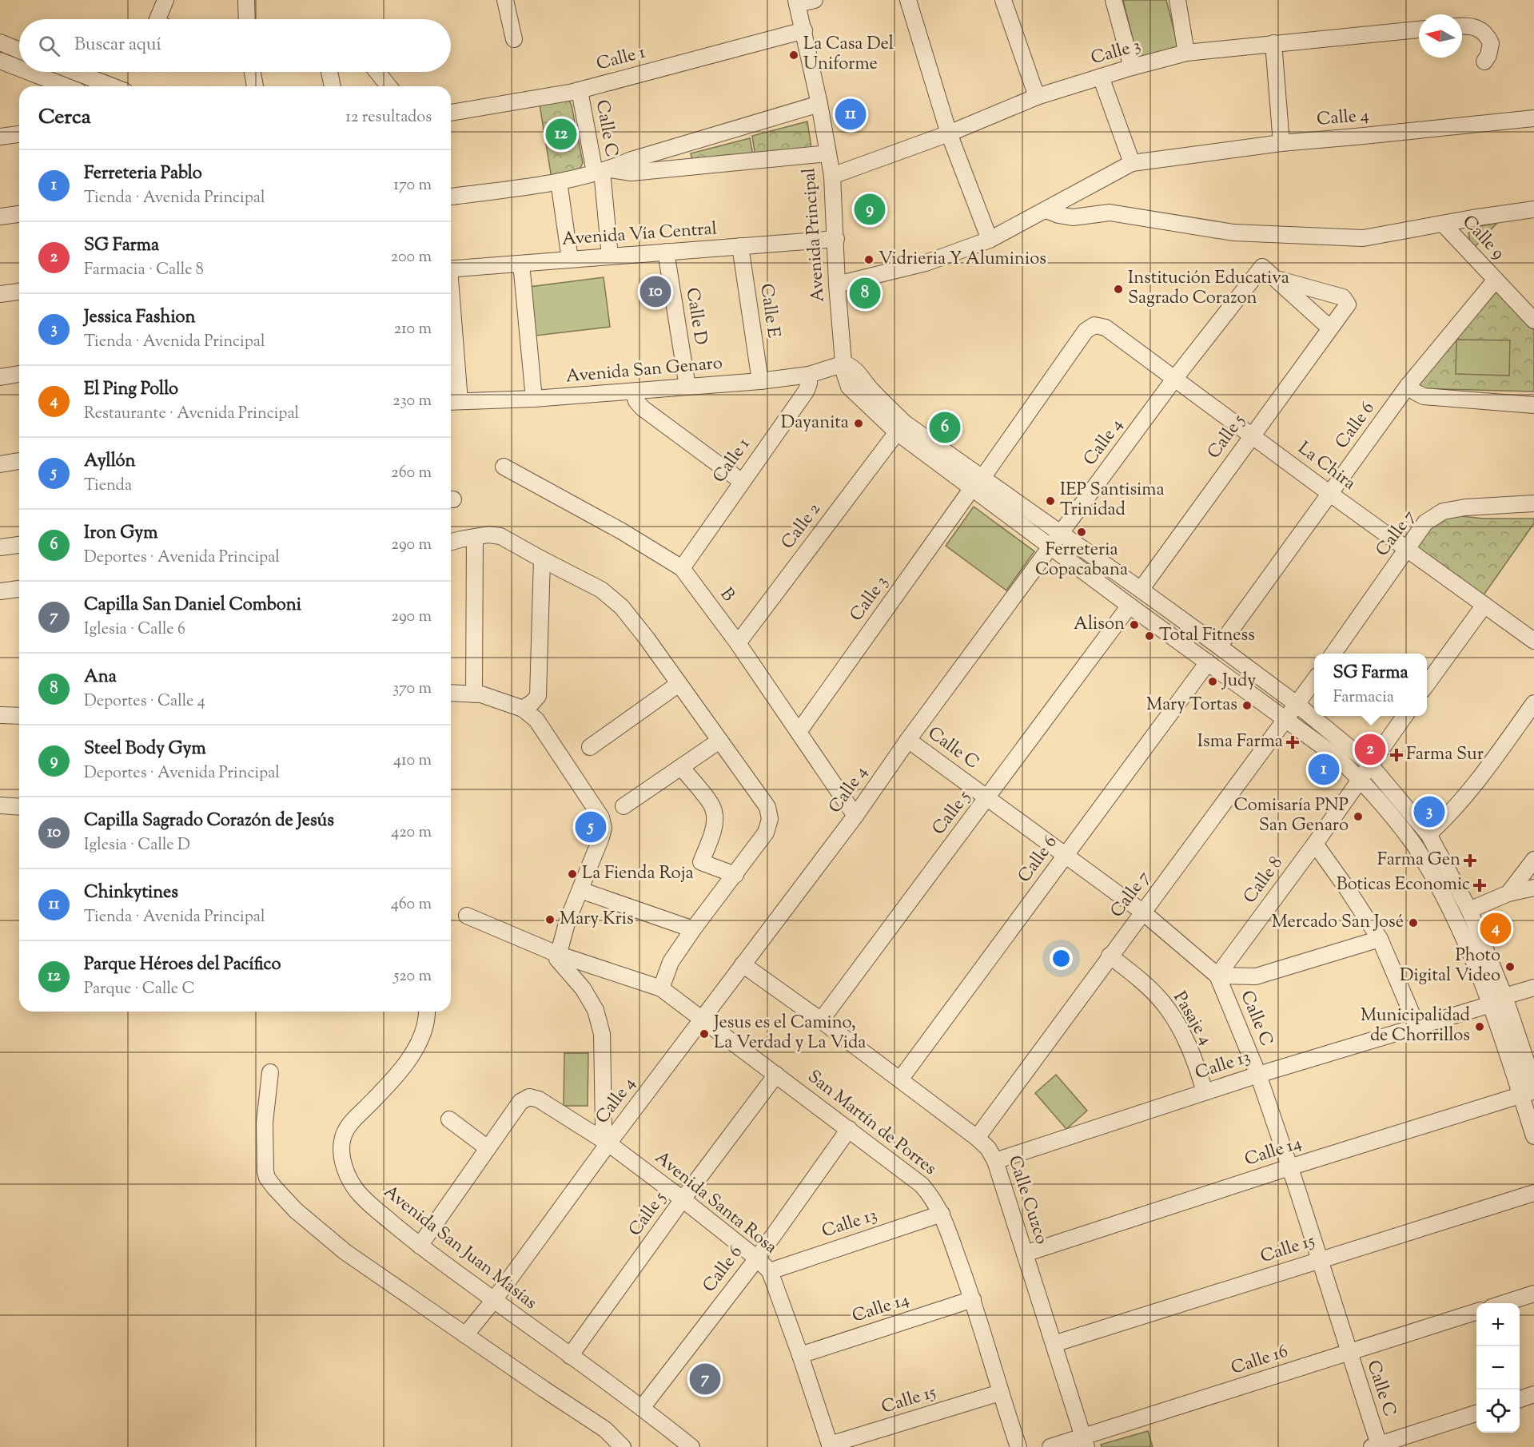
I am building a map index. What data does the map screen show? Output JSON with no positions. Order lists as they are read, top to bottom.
{
  "streets": {
    "street": [
      "Calle 3",
      "Calle 1",
      "Calle 4",
      "Calle C",
      "Avenida Vía Central",
      "Avenida Principal",
      "Calle 9",
      "Calle E",
      "Calle D",
      "Avenida San Genaro",
      "Calle 6",
      "Calle 5",
      "La Chira",
      "Calle 2",
      "Calle 7",
      "B",
      "Calle 8",
      "Pasaje 4",
      "Calle 13",
      "San Martín de Porres",
      "Calle 14",
      "Calle Cuzco",
      "Avenida Santa Rosa",
      "Avenida San Juan Masías",
      "Calle 15",
      "Calle 16"
    ]
  },
  "crossings": [
    ["Calle 3", "Avenida Principal"],
    ["Calle 3", "La Chira"],
    ["Calle 3", "B"],
    ["Calle 1", "Calle C"],
    ["Calle 1", "Avenida Principal"],
    ["Calle 1", "Avenida San Genaro"],
    ["Calle 1", "B"],
    ["Calle 4", "Calle C"],
    ["Calle 4", "Avenida Principal"],
    ["Calle 4", "Calle 5"],
    ["Calle 4", "La Chira"],
    ["Calle 4", "B"],
    ["Calle 4", "San Martín de Porres"],
    ["Calle 4", "Calle Cuzco"],
    ["Calle 4", "Avenida Santa Rosa"],
    ["Calle 4", "Avenida San Juan Masías"],
    ["Calle C", "Calle 6"],
    ["Calle C", "Calle 5"],
    ["Calle C", "Calle 7"],
    ["Calle C", "Calle 8"],
    ["Calle C", "Calle 13"],
    ["Calle C", "Calle 14"],
    ["Calle C", "Calle 15"],
    ["Calle C", "Calle 16"],
    ["Avenida Vía Central", "Avenida Principal"],
    ["Avenida Vía Central", "Calle E"],
    ["Avenida Vía Central", "Calle D"],
    ["Avenida Principal", "Avenida San Genaro"],
    ["Avenida Principal", "Calle 6"],
    ["Avenida Principal", "Calle 5"],
    ["Avenida Principal", "Calle 2"],
    ["Avenida Principal", "Calle 7"],
    ["Avenida Principal", "Calle 8"],
    ["Avenida Principal", "Calle 13"],
    ["Avenida Principal", "Calle 14"],
    ["Calle 9", "Calle 6"],
    ["Calle E", "Avenida San Genaro"],
    ["Calle D", "Avenida San Genaro"],
    ["Calle 6", "La Chira"],
    ["Calle 6", "San Martín de Porres"],
    ["Calle 6", "Calle Cuzco"],
    ["Calle 6", "Avenida Santa Rosa"],
    ["Calle 6", "Avenida San Juan Masías"],
    ["Calle 5", "La Chira"],
    ["Calle 5", "San Martín de Porres"],
    ["Calle 5", "Calle Cuzco"],
    ["Calle 5", "Avenida Santa Rosa"],
    ["Calle 5", "Avenida San Juan Masías"],
    ["La Chira", "Calle 7"],
    ["Calle 2", "B"],
    ["Calle 7", "Pasaje 4"],
    ["Calle 7", "Calle Cuzco"],
    ["Pasaje 4", "Calle 13"],
    ["Calle 13", "San Martín de Porres"],
    ["Calle 13", "Calle Cuzco"],
    ["Calle 13", "Avenida Santa Rosa"],
    ["San Martín de Porres", "Calle 14"],
    ["San Martín de Porres", "Calle 15"],
    ["Calle 14", "Calle Cuzco"],
    ["Calle 14", "Avenida Santa Rosa"],
    ["Calle Cuzco", "Calle 15"],
    ["Calle Cuzco", "Calle 16"],
    ["Avenida Santa Rosa", "Calle 15"]
  ],
  "places": {
    "other": [
      "La Casa Del Uniforme",
      "Vidrieria Y Aluminios",
      "Institución Educativa Sagrado Corazon",
      "Dayanita",
      "IEP Santisima Trinidad",
      "Ferreteria Copacabana",
      "Alison",
      "Total Fitness",
      "Judy",
      "Mary Tortas",
      "Comisaría PNP San Genaro",
      "La Fienda Roja",
      "Mary Kris",
      "Mercado San José",
      "Photo Digital Video",
      "Municipalidad de Chorrillos",
      "Jesus es el Camino, La Verdad y La Vida"
    ],
    "health": [
      "Isma Farma",
      "Farma Sur",
      "Farma Gen",
      "Boticas Economic"
    ]
  },
  "north": "left",
  "page": {
    "search": "Buscar aquí",
    "heading": ["Cerca", "12 resultados"],
    "pins": [
      "11",
      "12",
      "9",
      "10",
      "8",
      "6",
      "2",
      "1",
      "3",
      "5",
      "4",
      "7"
    ],
    "list": [
      {
        "mark": "1",
        "name": "Ferreteria Pablo",
        "note": "Tienda · Avenida Principal",
        "value": "170 m"
      },
      {
        "mark": "2",
        "name": "SG Farma",
        "note": "Farmacia · Calle 8",
        "value": "200 m"
      },
      {
        "mark": "3",
        "name": "Jessica Fashion",
        "note": "Tienda · Avenida Principal",
        "value": "210 m"
      },
      {
        "mark": "4",
        "name": "El Ping Pollo",
        "note": "Restaurante · Avenida Principal",
        "value": "230 m"
      },
      {
        "mark": "5",
        "name": "Ayllón",
        "note": "Tienda",
        "value": "260 m"
      },
      {
        "mark": "6",
        "name": "Iron Gym",
        "note": "Deportes · Avenida Principal",
        "value": "290 m"
      },
      {
        "mark": "7",
        "name": "Capilla San Daniel Comboni",
        "note": "Iglesia · Calle 6",
        "value": "290 m"
      },
      {
        "mark": "8",
        "name": "Ana",
        "note": "Deportes · Calle 4",
        "value": "370 m"
      },
      {
        "mark": "9",
        "name": "Steel Body Gym",
        "note": "Deportes · Avenida Principal",
        "value": "410 m"
      },
      {
        "mark": "10",
        "name": "Capilla Sagrado Corazón de Jesús",
        "note": "Iglesia · Calle D",
        "value": "420 m"
      },
      {
        "mark": "11",
        "name": "Chinkytines",
        "note": "Tienda · Avenida Principal",
        "value": "460 m"
      },
      {
        "mark": "12",
        "name": "Parque Héroes del Pacífico",
        "note": "Parque · Calle C",
        "value": "520 m"
      }
    ],
    "popup": ["SG Farma", "Farmacia"],
    "map_buttons": ["+", "−"]
  }
}
